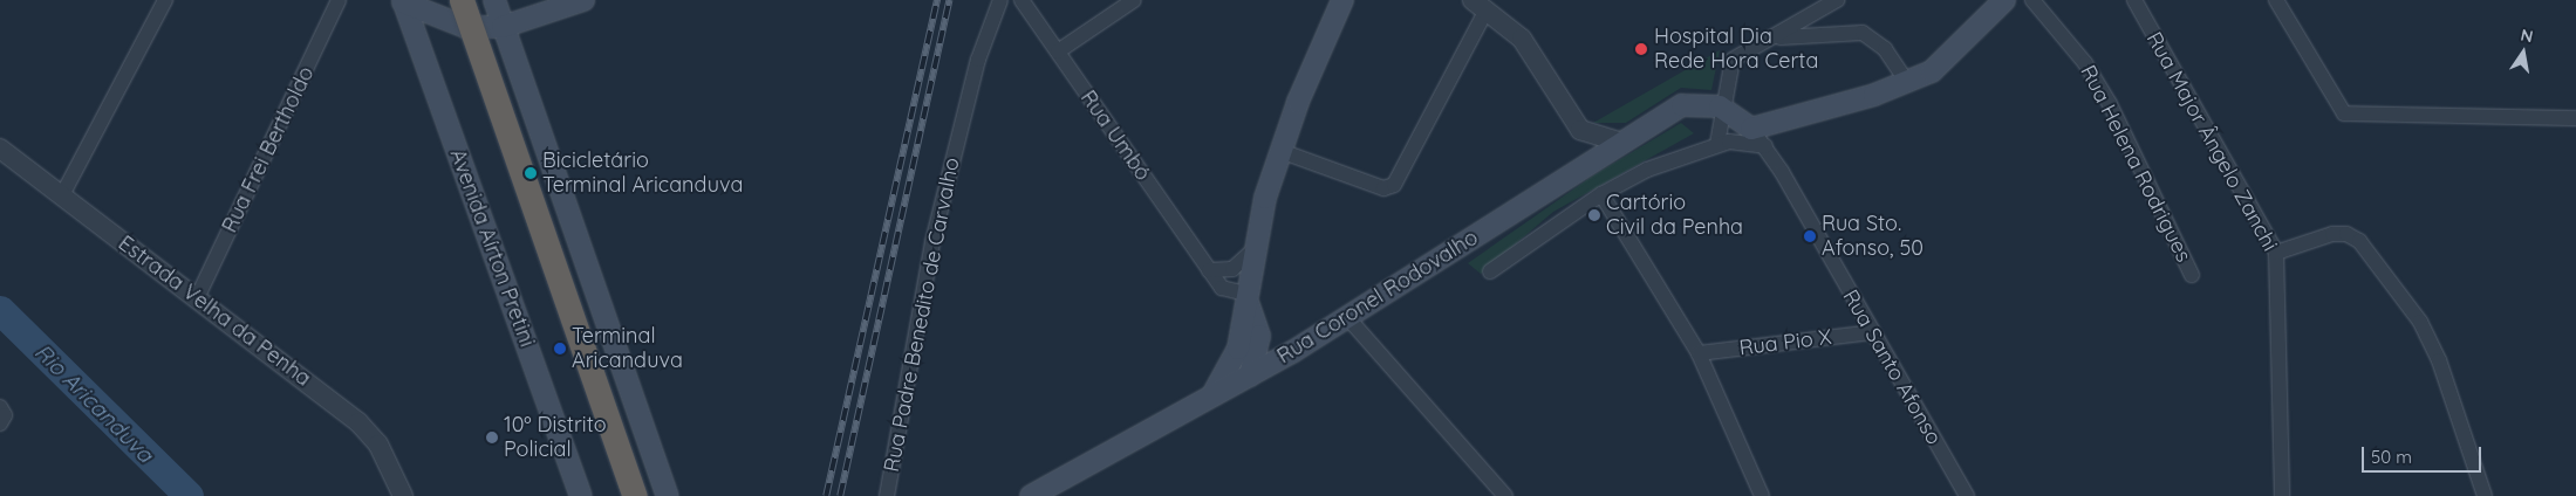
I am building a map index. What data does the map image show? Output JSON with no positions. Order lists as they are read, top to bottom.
{
  "streets": {
    "main road": ["Avenida Aírton Pretini", "Rua Coronel Rodovalho"],
    "street": [
      "Rua Umbó",
      "Rua Major Ângelo Zanchi",
      "Rua Frei Bertholdo",
      "Rua Helena Rodrigues",
      "Estrada Velha da Penha",
      "Rua Padre Benedito de Carvalho",
      "Rua Pio X",
      "Rua Santo Afonso"
    ]
  },
  "crossings": [
    ["Rua Frei Bertholdo", "Estrada Velha da Penha"],
    ["Rua Pio X", "Rua Santo Afonso"]
  ],
  "water": ["Rio Aricanduva"],
  "places": [
    "Hospital Dia Rede Hora Certa",
    "Bicicletário Terminal Aricanduva",
    "Cartório Civil da Penha",
    "Rua Sto. Afonso, 50",
    "Terminal Aricanduva",
    "10º Distrito Policial"
  ],
  "scale_bar": "50 m",
  "north": "top"
}
